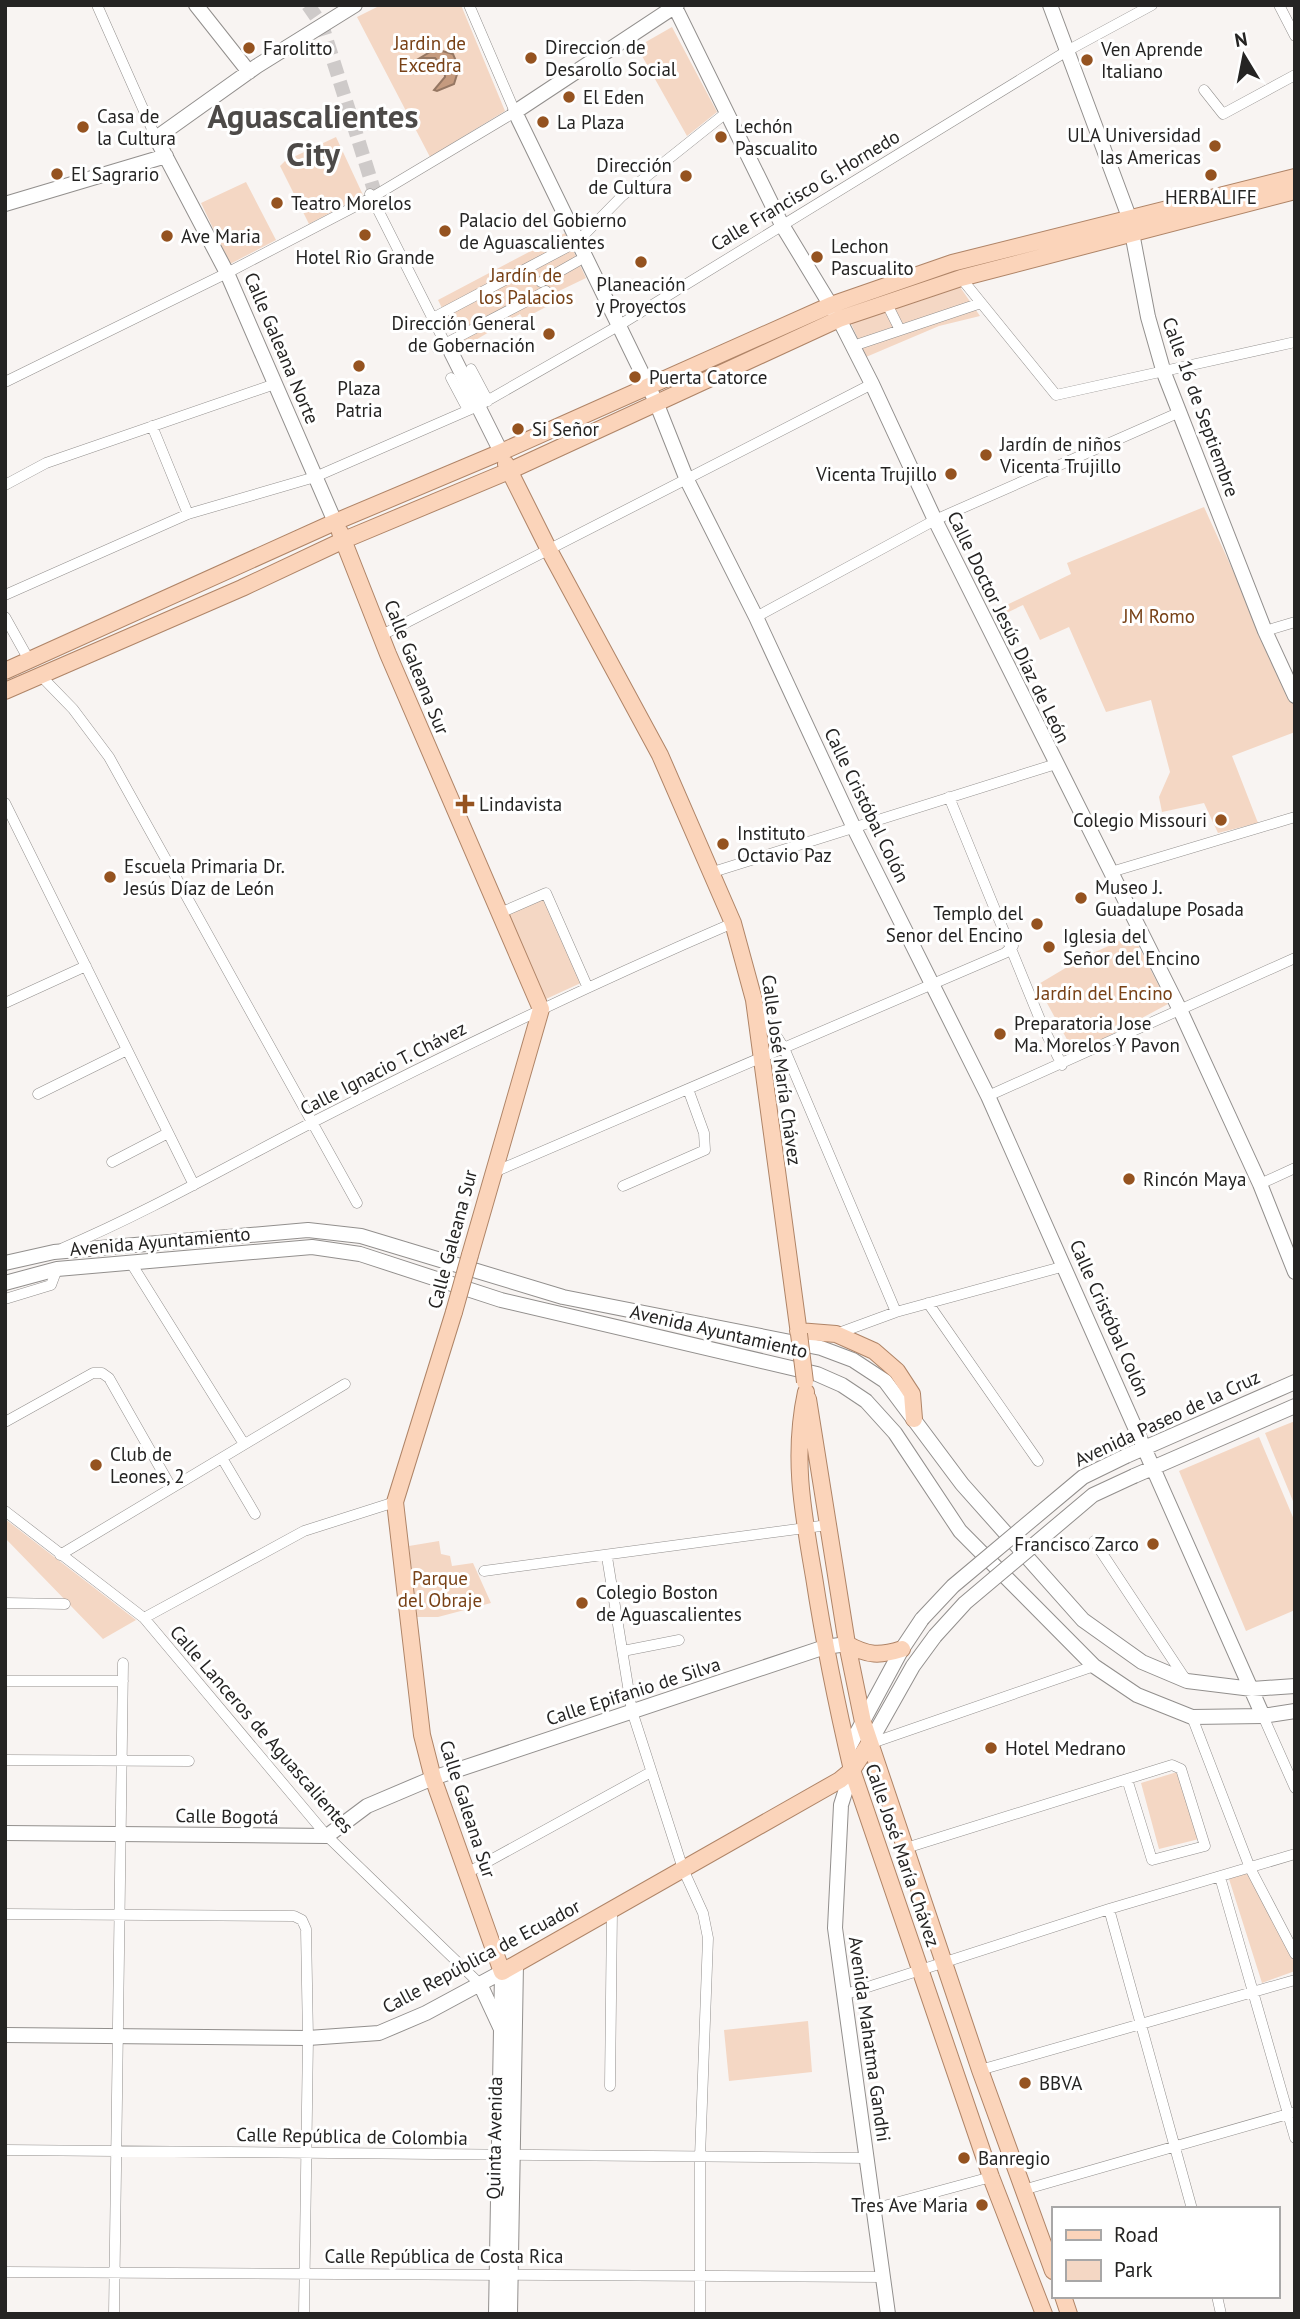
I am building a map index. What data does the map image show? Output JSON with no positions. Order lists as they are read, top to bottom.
{
  "streets": {
    "main road": [
      "Calle Galeana Norte",
      "Calle 16 de Septiembre",
      "Calle Doctor Jesús Díaz de León",
      "Calle Galeana Sur",
      "Calle Cristóbal Colón",
      "Calle José María Chávez",
      "Avenida Ayuntamiento",
      "Avenida Paseo de la Cruz",
      "Calle Epifanio de Silva",
      "Calle Bogotá",
      "Calle República de Ecuador",
      "Avenida Mahatma Gandhi",
      "Quinta Avenida"
    ],
    "street": [
      "Calle Francisco G. Hornedo",
      "Calle Ignacio T. Chávez",
      "Calle Lanceros de Aguascalientes",
      "Calle República de Colombia",
      "Calle República de Costa Rica"
    ]
  },
  "crossings": [
    ["Calle Francisco G. Hornedo", "Calle Galeana Norte"],
    ["Calle Francisco G. Hornedo", "Calle 16 de Septiembre"],
    ["Calle Francisco G. Hornedo", "Calle Doctor Jesús Díaz de León"],
    ["Calle Francisco G. Hornedo", "Calle Cristóbal Colón"],
    ["Calle Galeana Norte", "Calle Galeana Sur"],
    ["Calle Galeana Sur", "Calle Ignacio T. Chávez"],
    ["Calle Galeana Sur", "Calle Epifanio de Silva"],
    ["Calle Galeana Sur", "Calle República de Ecuador"],
    ["Calle Galeana Sur", "Quinta Avenida"],
    ["Calle Cristóbal Colón", "Avenida Ayuntamiento"],
    ["Calle Cristóbal Colón", "Avenida Paseo de la Cruz"],
    ["Calle Ignacio T. Chávez", "Calle José María Chávez"],
    ["Calle Ignacio T. Chávez", "Avenida Ayuntamiento"],
    ["Calle José María Chávez", "Avenida Paseo de la Cruz"],
    ["Calle José María Chávez", "Calle Epifanio de Silva"],
    ["Calle José María Chávez", "Calle República de Ecuador"],
    ["Calle José María Chávez", "Avenida Mahatma Gandhi"],
    ["Avenida Paseo de la Cruz", "Calle República de Ecuador"],
    ["Avenida Paseo de la Cruz", "Avenida Mahatma Gandhi"],
    ["Calle Lanceros de Aguascalientes", "Calle Bogotá"],
    ["Calle Lanceros de Aguascalientes", "Calle República de Ecuador"],
    ["Calle República de Ecuador", "Avenida Mahatma Gandhi"],
    ["Calle República de Ecuador", "Quinta Avenida"],
    ["Avenida Mahatma Gandhi", "Calle República de Colombia"],
    ["Avenida Mahatma Gandhi", "Calle República de Costa Rica"],
    ["Calle República de Colombia", "Quinta Avenida"],
    ["Quinta Avenida", "Calle República de Costa Rica"]
  ],
  "districts": ["Aguascalientes City"],
  "parks": [
    "Jardin de Excedra",
    "Jardín de los Palacios",
    "JM Romo",
    "Jardín del Encino",
    "Parque del Obraje"
  ],
  "places": {
    "other": [
      "Farolitto",
      "Direccion de Desarollo Social",
      "Ven Aprende Italiano",
      "El Eden",
      "La Plaza",
      "Casa de la Cultura",
      "Lechón Pascualito",
      "ULA Universidad las Americas",
      "El Sagrario",
      "HERBALIFE",
      "Dirección de Cultura",
      "Teatro Morelos",
      "Palacio del Gobierno de Aguascalientes",
      "Hotel Rio Grande",
      "Ave Maria",
      "Lechon Pascualito",
      "Planeación y Proyectos",
      "Dirección General de Gobernación",
      "Plaza Patria",
      "Puerta Catorce",
      "Si Señor",
      "Jardín de niños Vicenta Trujillo",
      "Vicenta Trujillo",
      "Colegio Missouri",
      "Instituto Octavio Paz",
      "Escuela Primaria Dr. Jesús Díaz de León",
      "Museo J. Guadalupe Posada",
      "Templo del Senor del Encino",
      "Iglesia del Señor del Encino",
      "Preparatoria Jose Ma. Morelos Y Pavon",
      "Rincón Maya",
      "Club de Leones, 2",
      "Francisco Zarco",
      "Colegio Boston de Aguascalientes",
      "Hotel Medrano",
      "BBVA",
      "Banregio",
      "Tres Ave Maria"
    ],
    "health": ["Lindavista"]
  },
  "legend": ["Road", "Park"],
  "north": "top"
}
